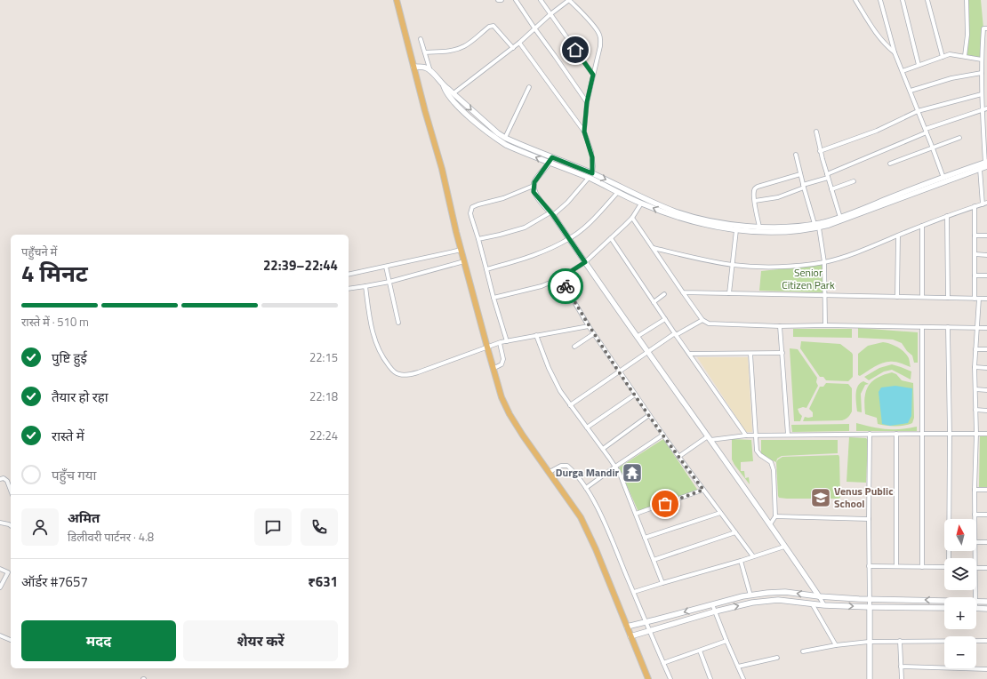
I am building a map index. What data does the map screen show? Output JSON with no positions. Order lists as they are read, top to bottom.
{
  "parks": ["Senior Citizen Park"],
  "places": {
    "temple": ["Durga Mandir"],
    "school or university": ["Venus Public School"]
  },
  "north": "top",
  "page": {
    "heading": ["4 मिनट", "पहुँचने में", "22:39–22:44"],
    "panel": [
      "अमित",
      "डिलीवरी पार्टनर · 4.8",
      "ऑर्डर #7657",
      "₹631"
    ],
    "bar": "रास्ते में · 510 m",
    "list": [
      ["पुष्टि हुई", "22:15"],
      ["तैयार हो रहा", "22:18"],
      ["रास्ते में", "22:24"],
      "पहुँच गया"
    ],
    "map_buttons": ["+", "−"],
    "buttons": ["मदद", "शेयर करें"]
  }
}
